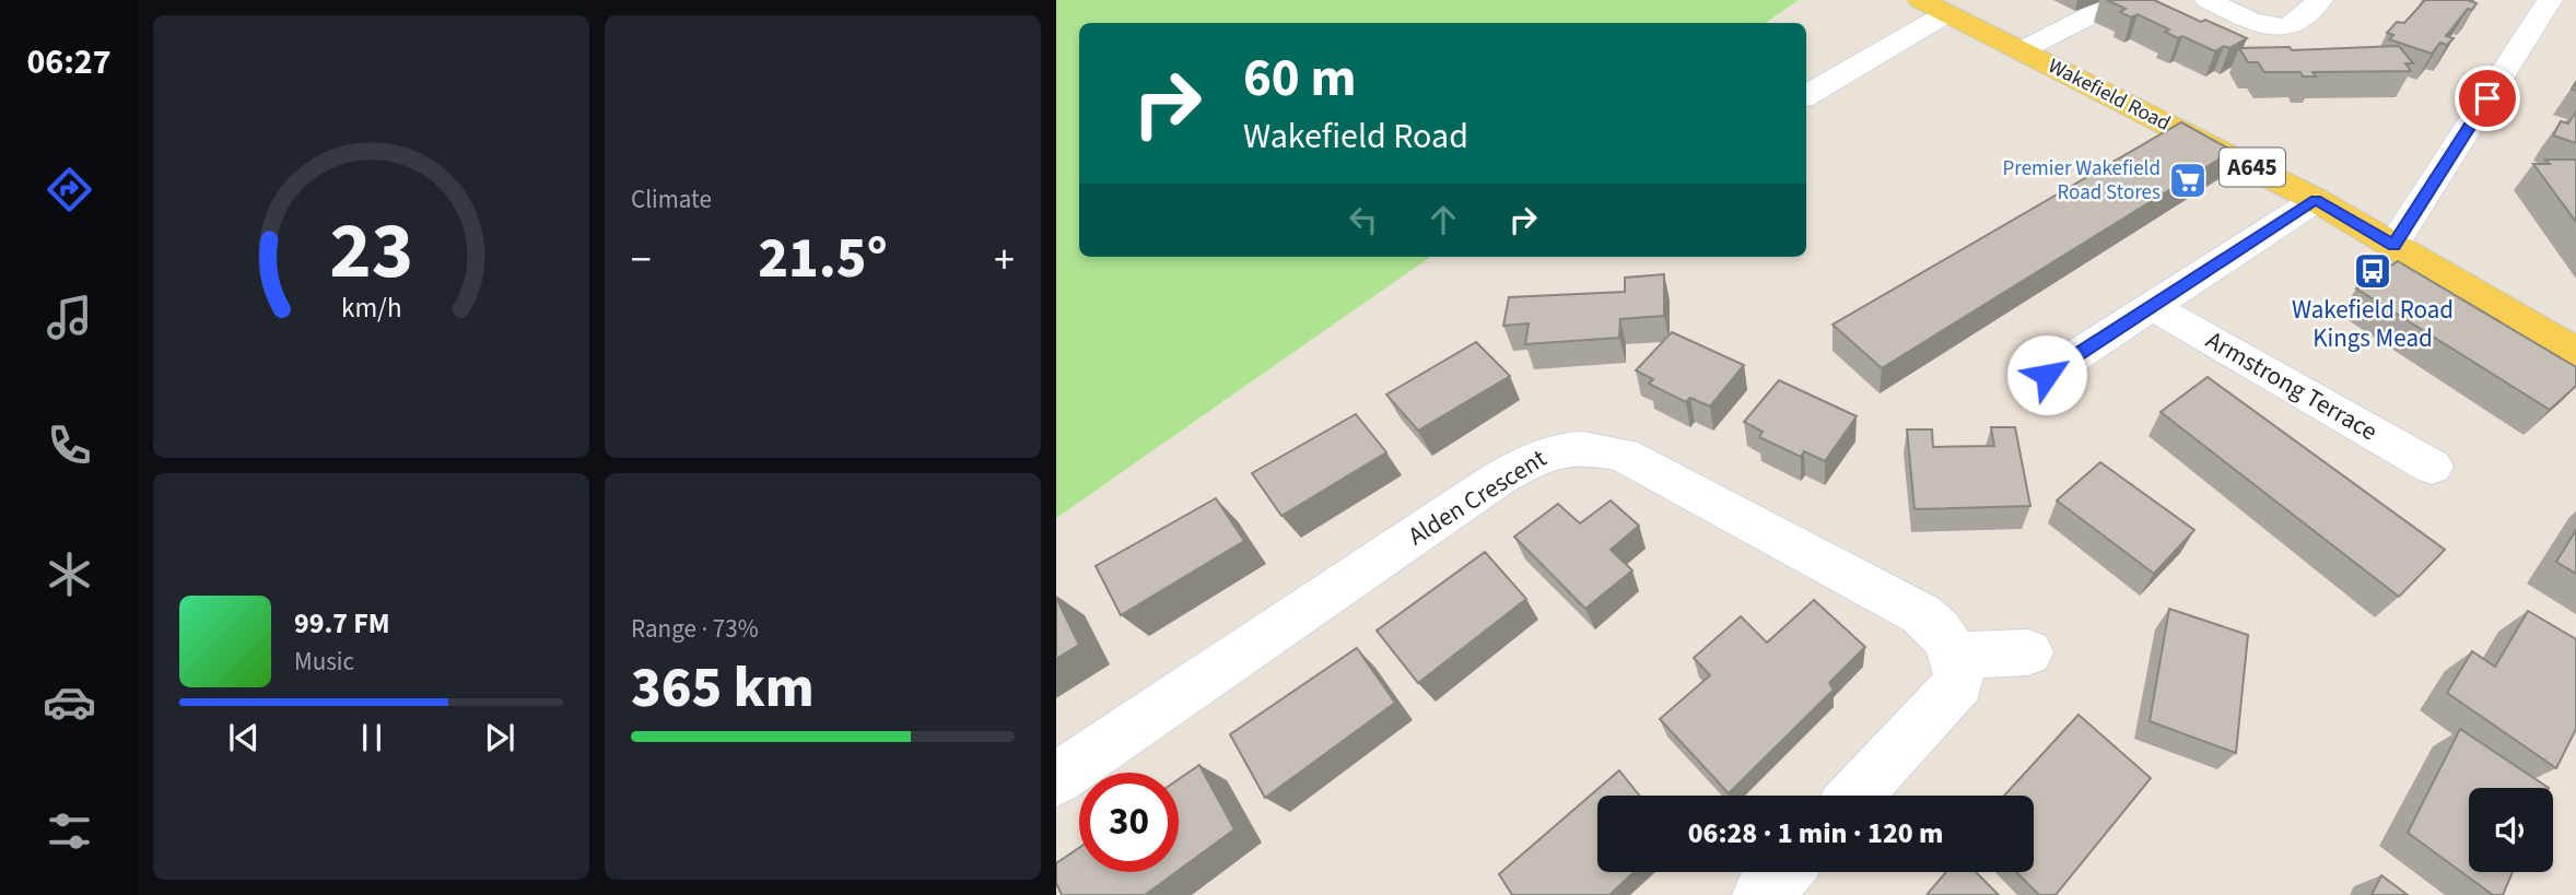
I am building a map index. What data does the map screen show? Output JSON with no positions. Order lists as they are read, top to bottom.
{
  "streets": {
    "main road": ["Wakefield Road", "A645"],
    "street": ["Armstrong Terrace", "Alden Crescent"]
  },
  "places": {
    "supermarket": ["Premier Wakefield Road Stores"],
    "bus stop": ["Wakefield Road Kings Mead"]
  },
  "page": {
    "tabs": "06:27",
    "tile": [
      "Climate",
      ["Range · 73%", "365 km"]
    ],
    "turn": ["60 m", "Wakefield Road"],
    "heat": ["−", "21.5°", "+"],
    "song": ["99.7 FM", "Music"],
    "limit": "30",
    "trip": "06:28 · 1 min · 120 m",
    "gauge": ["23", "km/h"]
  }
}
